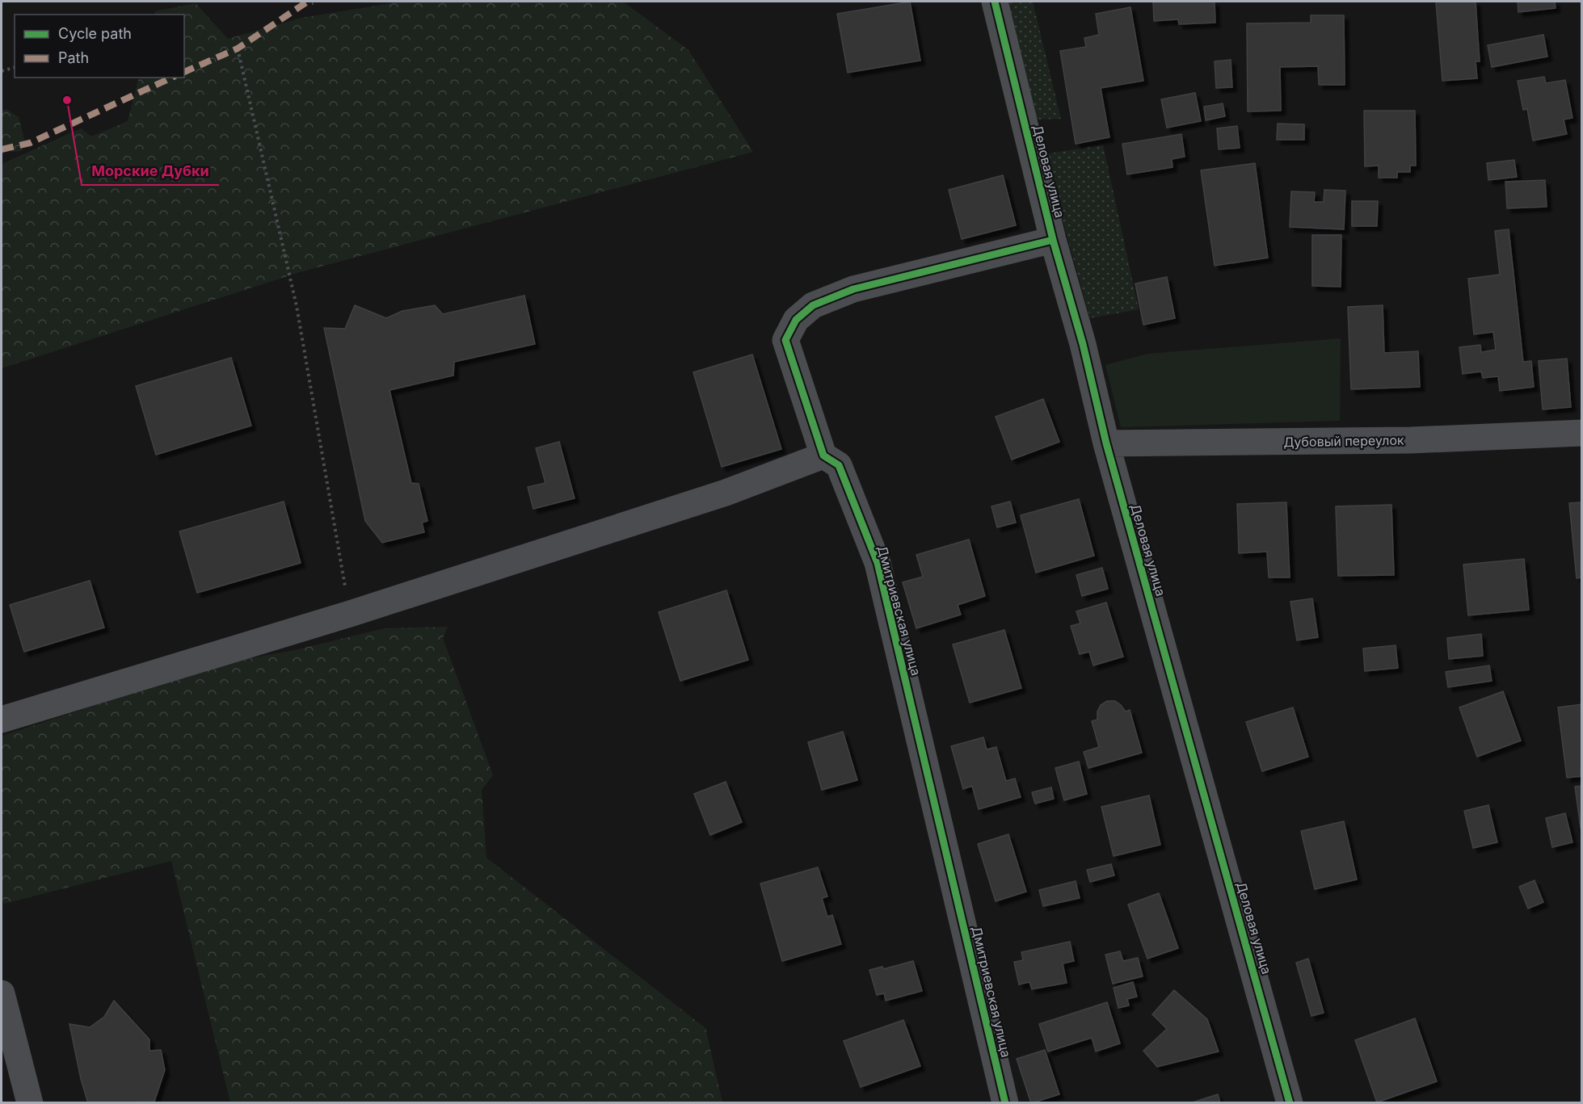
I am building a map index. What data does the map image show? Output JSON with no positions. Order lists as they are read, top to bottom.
{
  "streets": {
    "street": ["Деловая улица", "Дубовый переулок", "Дмитриевская улица"]
  },
  "crossings": [
    ["Деловая улица", "Дубовый переулок"]
  ],
  "places": ["Морские Дубки"],
  "legend": ["Cycle path", "Path"]
}
